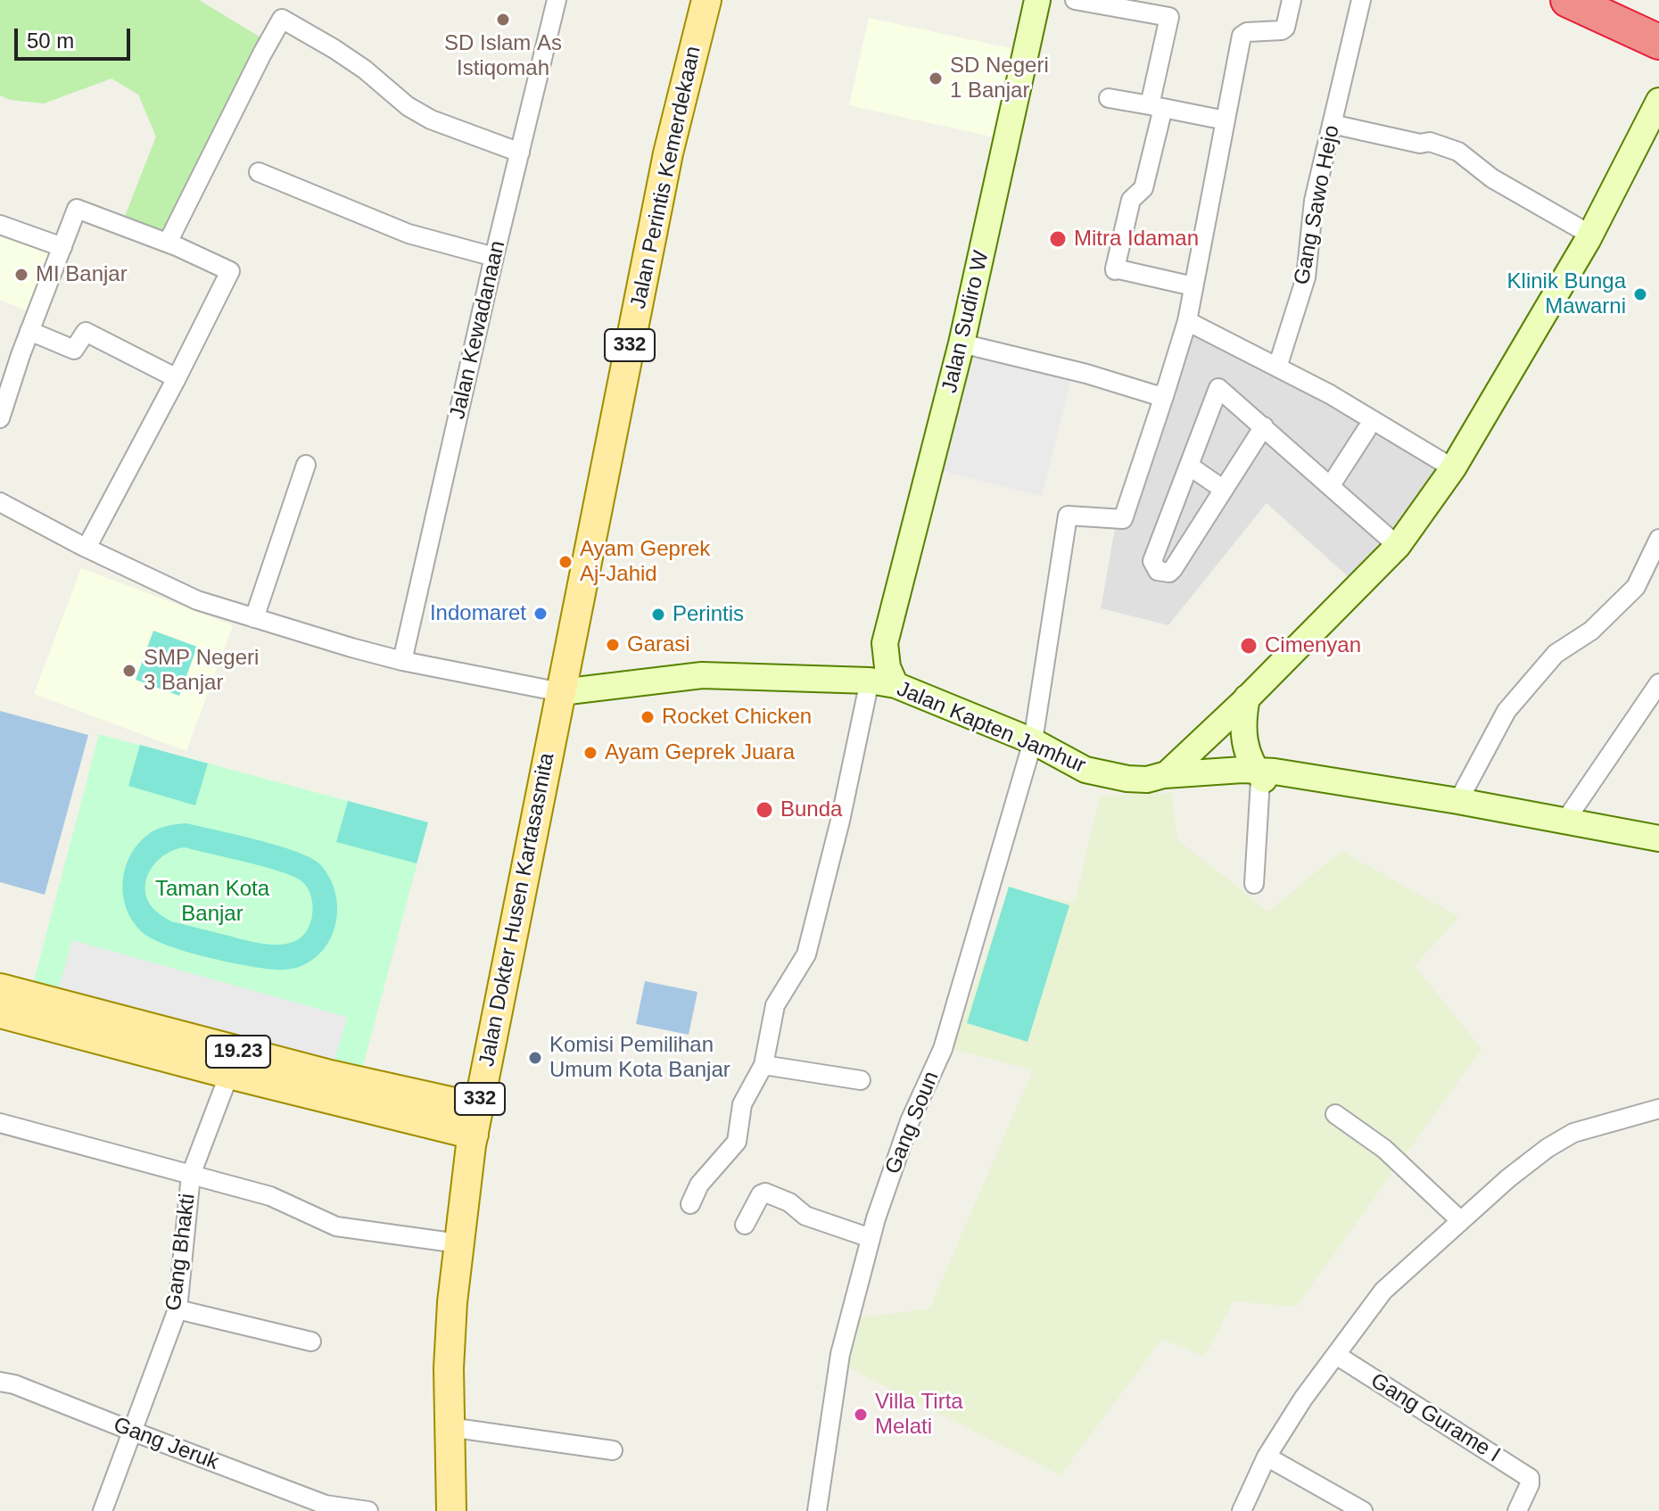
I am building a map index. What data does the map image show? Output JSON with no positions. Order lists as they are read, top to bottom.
{
  "streets": {
    "main road": [
      "Jalan Perintis Kemerdekaan",
      "332",
      "Jalan Dokter Husen Kartasasmita",
      "19.23"
    ],
    "street": [
      "Gang Sawo Hejo",
      "Jalan Sudiro W",
      "Jalan Kewadanaan",
      "Jalan Kapten Jamhur",
      "Gang Soun",
      "Gang Bhakti",
      "Gang Gurame I",
      "Gang Jeruk"
    ]
  },
  "crossings": [
    ["Jalan Perintis Kemerdekaan", "Jalan Kapten Jamhur"],
    ["Jalan Perintis Kemerdekaan", "Jalan Dokter Husen Kartasasmita"],
    ["Jalan Kapten Jamhur", "Jalan Dokter Husen Kartasasmita"],
    ["Jalan Kapten Jamhur", "Gang Soun"],
    ["Jalan Dokter Husen Kartasasmita", "19.23"],
    ["19.23", "Gang Bhakti"],
    ["Gang Bhakti", "Gang Jeruk"]
  ],
  "parks": ["Taman Kota Banjar"],
  "places": [
    "SD Islam As Istiqomah",
    "SD Negeri 1 Banjar",
    "Mitra Idaman",
    "MI Banjar",
    "Klinik Bunga Mawarni",
    "Ayam Geprek Aj-Jahid",
    "Indomaret",
    "Perintis",
    "Garasi",
    "Cimenyan",
    "SMP Negeri 3 Banjar",
    "Rocket Chicken",
    "Ayam Geprek Juara",
    "Bunda",
    "Komisi Pemilihan Umum Kota Banjar",
    "Villa Tirta Melati"
  ],
  "scale_bar": "50 m"
}
